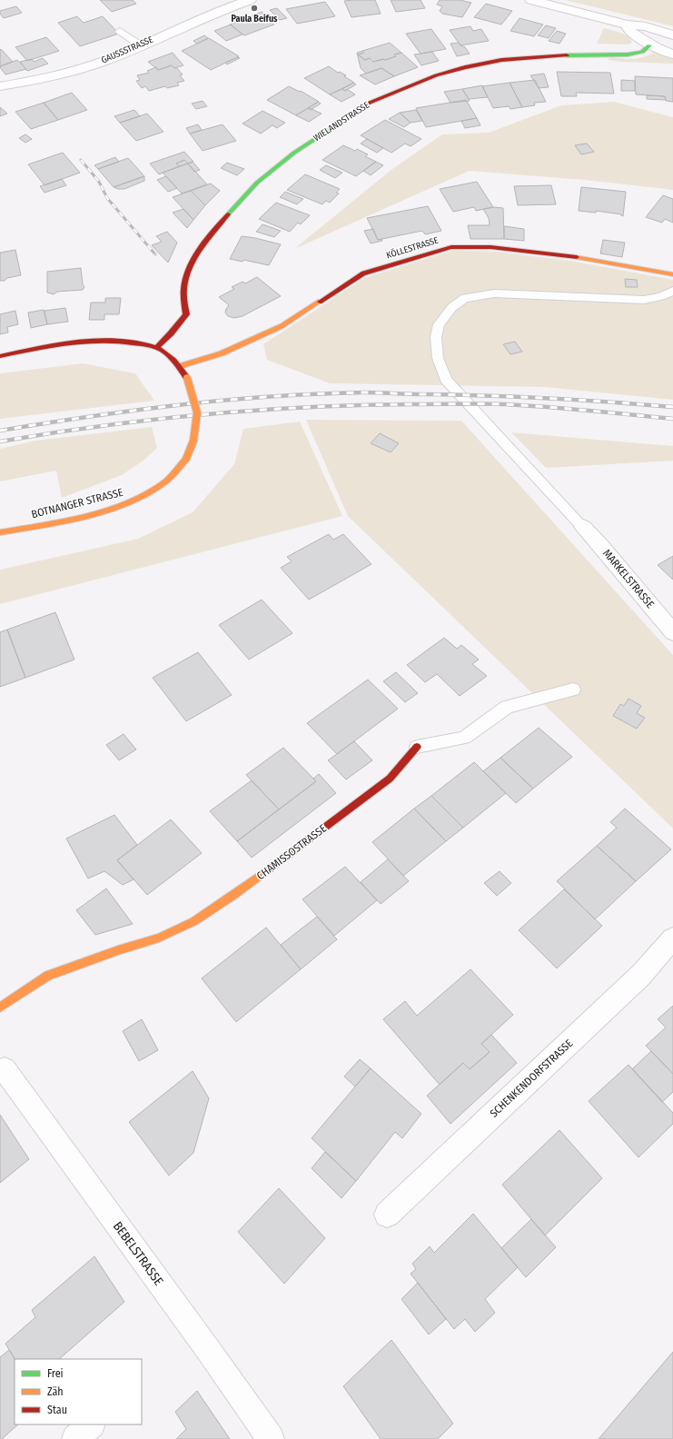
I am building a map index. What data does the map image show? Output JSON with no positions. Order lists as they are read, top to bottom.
{
  "streets": {
    "street": [
      "GAUSSSTRASSE",
      "WIELANDSTRASSE",
      "KÖLLESTRASSE",
      "BOTNANGER STRASSE",
      "MARKELSTRASSE",
      "CHAMISSOSTRASSE",
      "SCHENKENDORFSTRASSE",
      "BEBELSTRASSE"
    ]
  },
  "crossings": [
    ["WIELANDSTRASSE", "BOTNANGER STRASSE"],
    ["KÖLLESTRASSE", "BOTNANGER STRASSE"]
  ],
  "places": ["Paula Beifus"],
  "legend": ["Frei", "Zäh", "Stau"]
}
